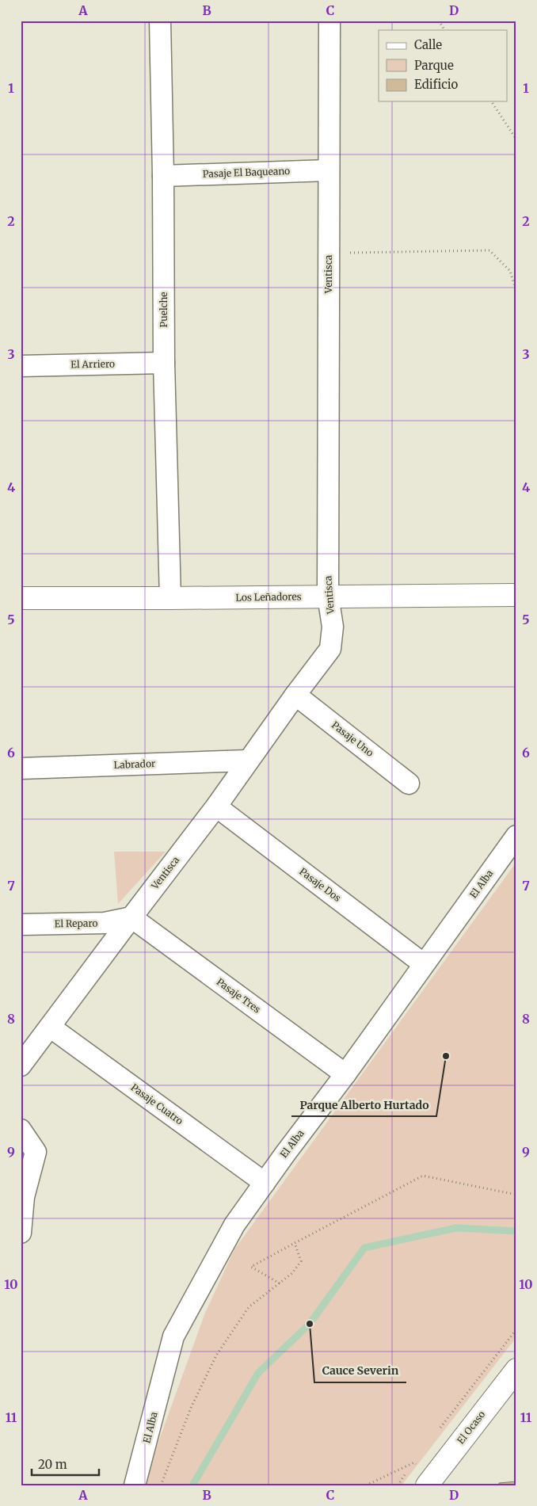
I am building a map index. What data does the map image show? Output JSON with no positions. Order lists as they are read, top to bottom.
{
  "streets": {
    "street": [
      "Pasaje El Baqueano",
      "Ventisca",
      "Puelche",
      "El Arriero",
      "Los Leñadores",
      "Pasaje Uno",
      "Labrador",
      "El Alba",
      "Pasaje Dos",
      "El Reparo",
      "Pasaje Tres",
      "Pasaje Cuatro",
      "El Ocaso"
    ]
  },
  "crossings": [
    ["Pasaje El Baqueano", "Ventisca"],
    ["Pasaje El Baqueano", "Puelche"],
    ["Ventisca", "Los Leñadores"],
    ["Ventisca", "Pasaje Uno"],
    ["Ventisca", "Labrador"],
    ["Ventisca", "Pasaje Dos"],
    ["Ventisca", "El Reparo"],
    ["Ventisca", "Pasaje Tres"],
    ["Ventisca", "Pasaje Cuatro"],
    ["Puelche", "El Arriero"],
    ["Puelche", "Los Leñadores"],
    ["El Alba", "Pasaje Dos"],
    ["El Alba", "Pasaje Tres"],
    ["El Alba", "Pasaje Cuatro"],
    ["El Reparo", "Pasaje Tres"]
  ],
  "places": ["Parque Alberto Hurtado", "Cauce Severin"],
  "legend": ["Calle", "Parque", "Edificio"],
  "scale_bar": "20 m",
  "grid": {
    "columns": [
      "A",
      "B",
      "C",
      "D"
    ],
    "rows": [
      "1",
      "2",
      "3",
      "4",
      "5",
      "6",
      "7",
      "8",
      "9",
      "10",
      "11"
    ]
  }
}
